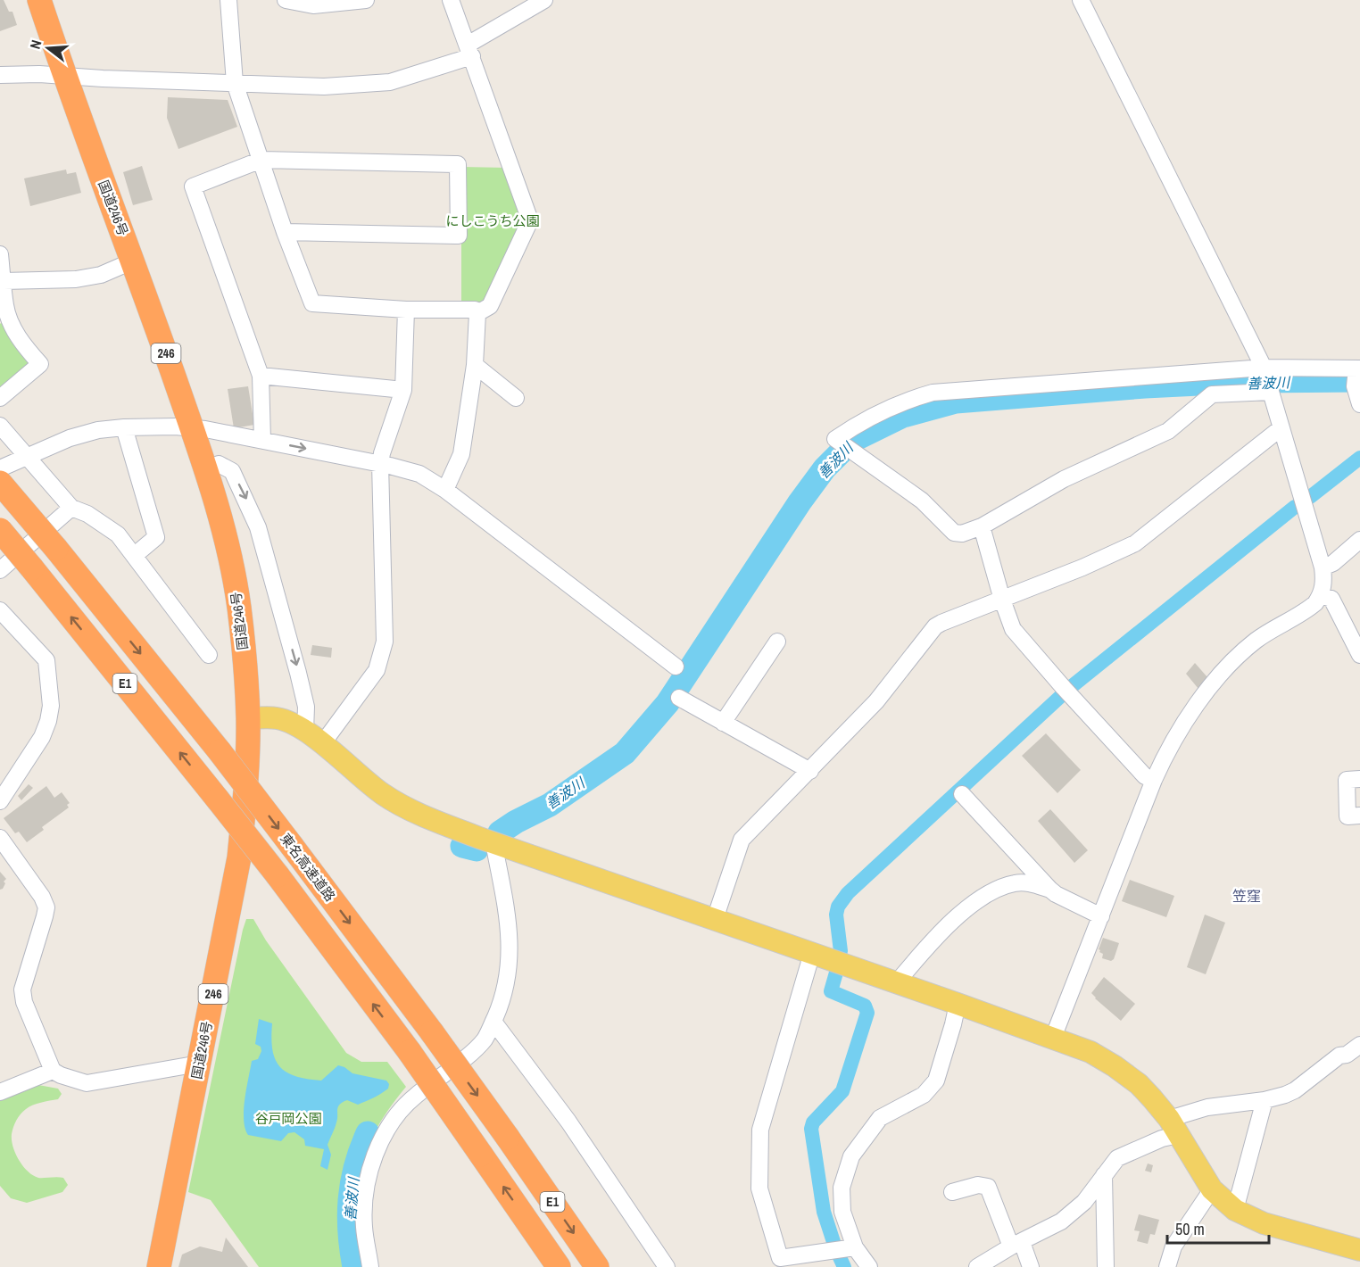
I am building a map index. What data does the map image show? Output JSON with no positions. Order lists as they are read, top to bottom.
{
  "streets": {
    "highway": [
      "国道246号",
      "246",
      "E1",
      "東名高速道路"
    ]
  },
  "districts": ["笠窪"],
  "water": ["善波川"],
  "parks": ["にしこうち公園", "谷戸岡公園"],
  "scale_bar": "50 m",
  "north": "left"
}
